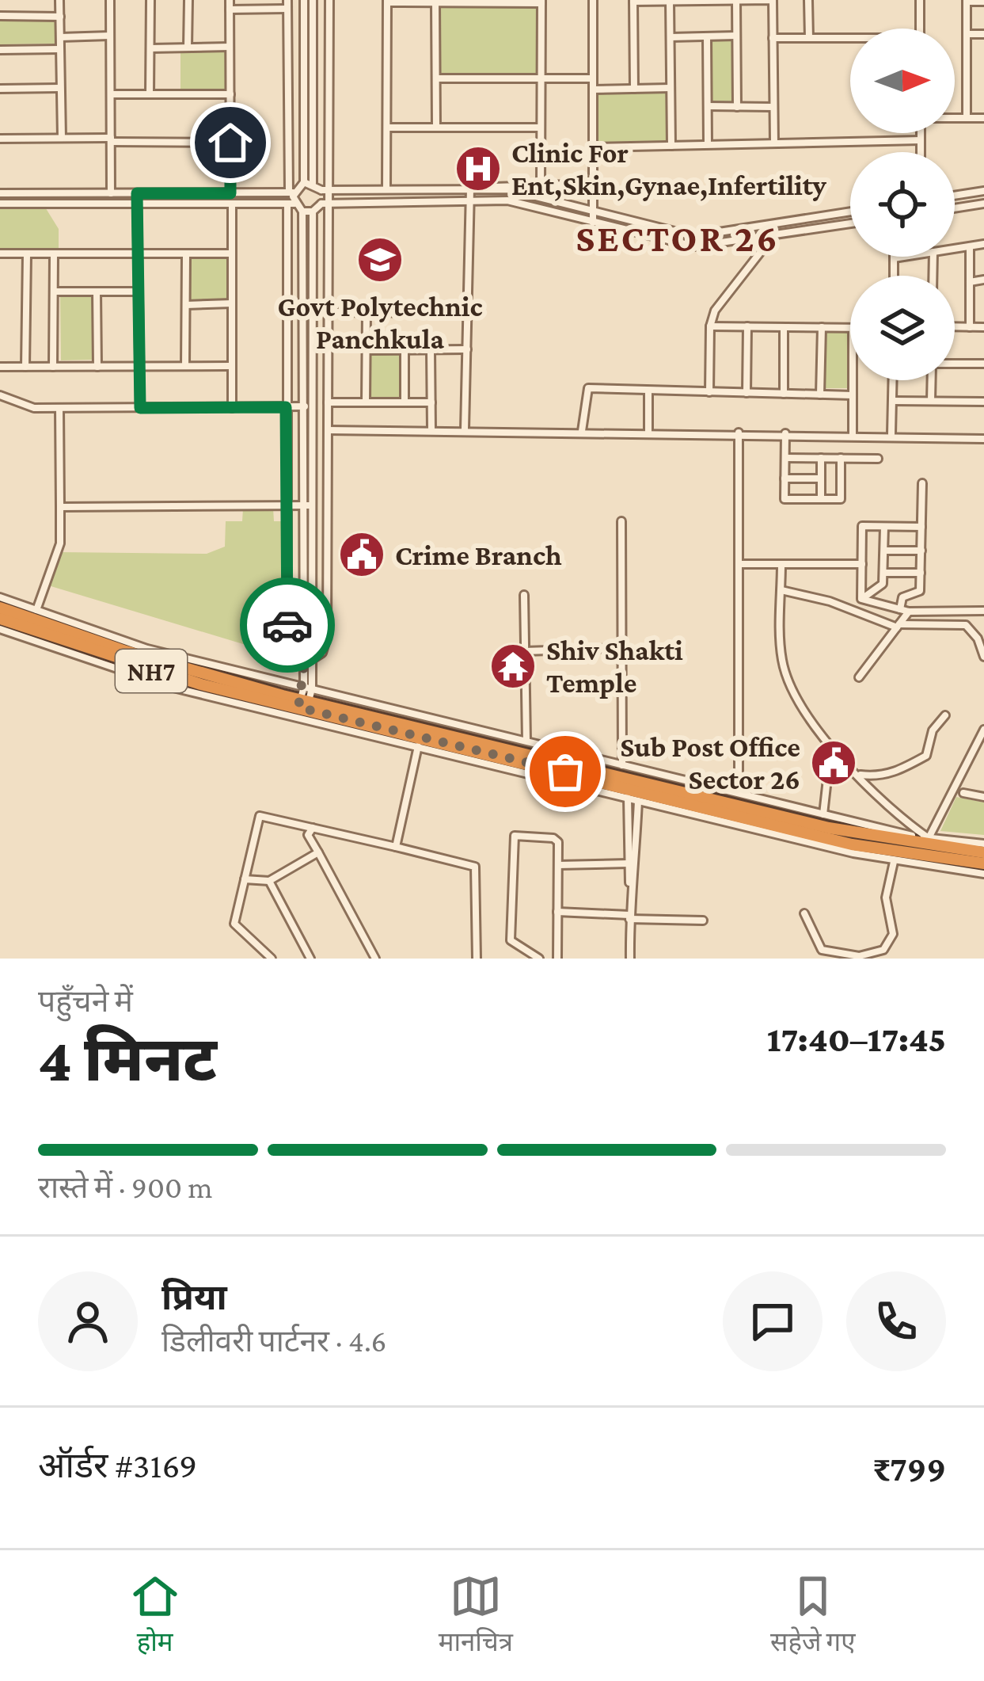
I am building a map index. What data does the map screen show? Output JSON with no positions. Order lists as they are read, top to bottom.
{
  "streets": {
    "highway": ["NH7"]
  },
  "districts": ["SECTOR 26"],
  "places": {
    "hospital": ["Clinic For Ent,Skin,Gynae,Infertility"],
    "school or university": ["Govt Polytechnic Panchkula"],
    "public building": ["Crime Branch", "Sub Post Office Sector 26"],
    "temple": ["Shiv Shakti Temple"]
  },
  "north": "right",
  "page": {
    "heading": ["4 मिनट", "पहुँचने में", "17:40–17:45"],
    "panel": [
      "प्रिया",
      "डिलीवरी पार्टनर · 4.6",
      "ऑर्डर #3169",
      "₹799"
    ],
    "bar": "रास्ते में · 900 m",
    "tabs": ["होम", "मानचित्र", "सहेजे गए"]
  }
}
